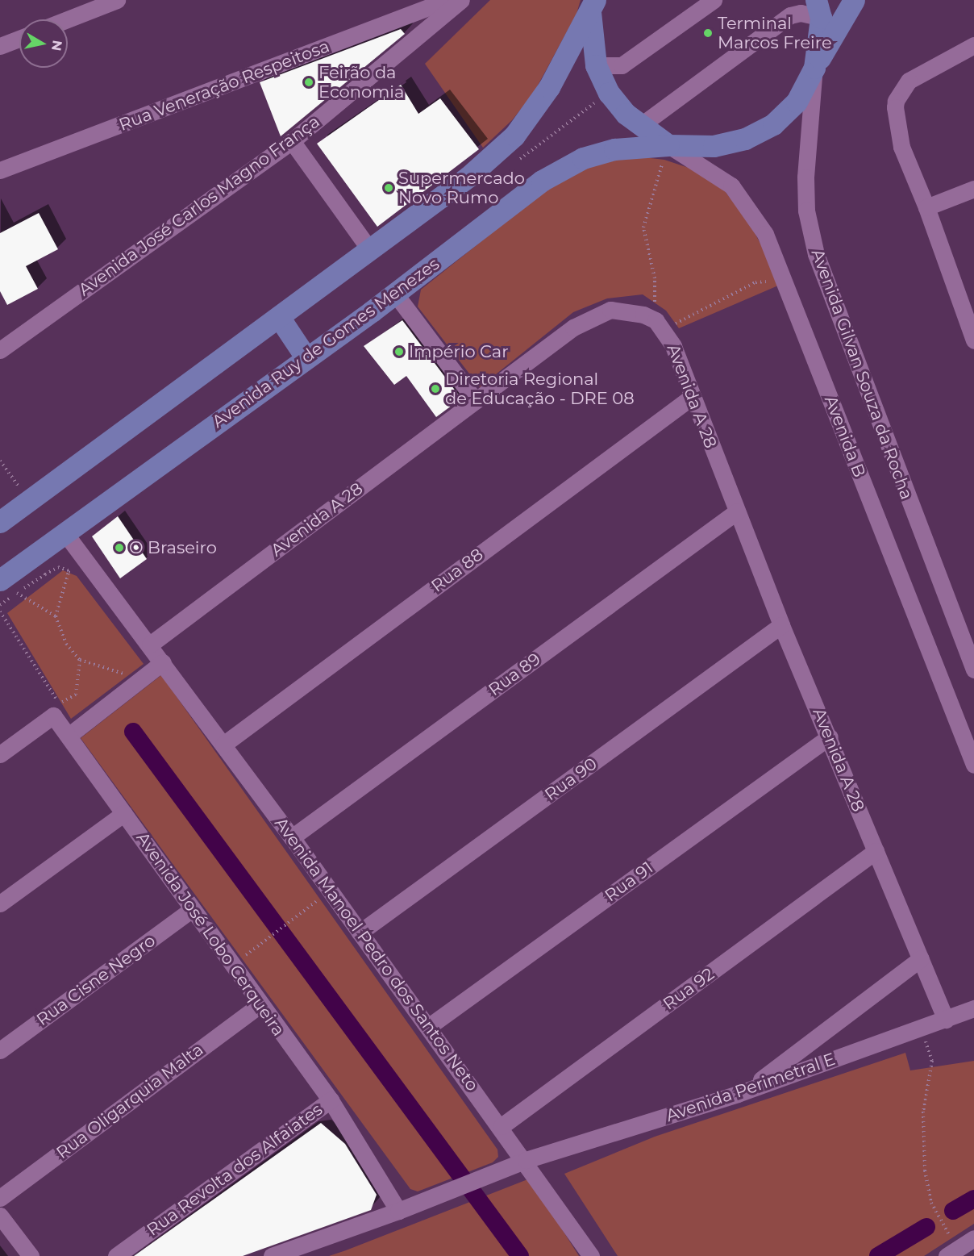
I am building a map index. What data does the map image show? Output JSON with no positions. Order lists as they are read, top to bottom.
{
  "streets": {
    "main road": ["Avenida Ruy de Gomes Menezes"],
    "street": [
      "Rua Veneração Respeitosa",
      "Avenida José Carlos Magno França",
      "Avenida Gilvan Souza da Rocha",
      "Avenida A 28",
      "Avenida B",
      "Rua 88",
      "Rua 89",
      "Rua 90",
      "Rua 91",
      "Avenida José Lobo Cerqueira",
      "Avenida Manoel Pedro dos Santos Neto",
      "Rua Cisne Negro",
      "Rua 92",
      "Avenida Perimetral E",
      "Rua Oligarquia Malta",
      "Rua Revolta dos Alfaiates"
    ]
  },
  "crossings": [
    ["Avenida Ruy de Gomes Menezes", "Avenida Gilvan Souza da Rocha"],
    ["Avenida Ruy de Gomes Menezes", "Avenida B"],
    ["Avenida Ruy de Gomes Menezes", "Avenida Manoel Pedro dos Santos Neto"],
    ["Avenida A 28", "Rua 88"],
    ["Avenida A 28", "Rua 89"],
    ["Avenida A 28", "Rua 90"],
    ["Avenida A 28", "Rua 91"],
    ["Avenida A 28", "Avenida Manoel Pedro dos Santos Neto"],
    ["Avenida A 28", "Rua 92"],
    ["Avenida A 28", "Avenida Perimetral E"],
    ["Rua 88", "Avenida Manoel Pedro dos Santos Neto"],
    ["Rua 89", "Avenida Manoel Pedro dos Santos Neto"],
    ["Rua 90", "Avenida Manoel Pedro dos Santos Neto"],
    ["Rua 91", "Avenida Manoel Pedro dos Santos Neto"],
    ["Avenida José Lobo Cerqueira", "Rua Cisne Negro"],
    ["Avenida José Lobo Cerqueira", "Rua Oligarquia Malta"],
    ["Avenida José Lobo Cerqueira", "Rua Revolta dos Alfaiates"],
    ["Avenida Manoel Pedro dos Santos Neto", "Rua 92"],
    ["Avenida Manoel Pedro dos Santos Neto", "Avenida Perimetral E"]
  ],
  "places": [
    "Terminal Marcos Freire",
    "Feirão da Economia",
    "Supermercado Novo Rumo",
    "Império Car",
    "Diretoria Regional de Educação - DRE 08",
    "O Braseiro"
  ],
  "north": "right"
}
